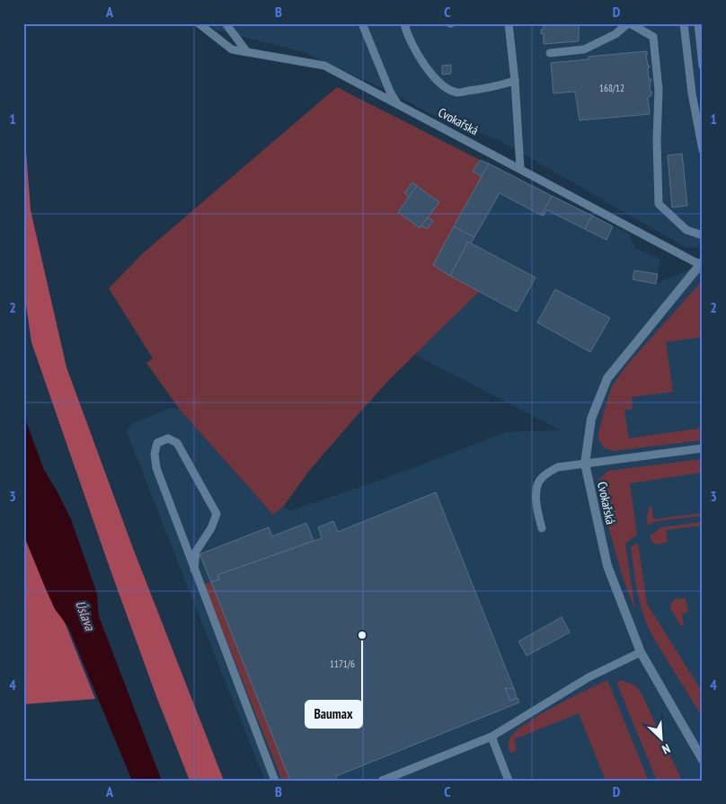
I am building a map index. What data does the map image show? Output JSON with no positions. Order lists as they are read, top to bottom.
{
  "streets": {
    "street": ["Cvokařská"]
  },
  "water": ["Úslava"],
  "places": ["Baumax"],
  "house_numbers": ["168/12", "1171/6"],
  "north": "bottom right",
  "grid": {
    "columns": [
      "A",
      "B",
      "C",
      "D"
    ],
    "rows": [
      "1",
      "2",
      "3",
      "4"
    ]
  }
}
